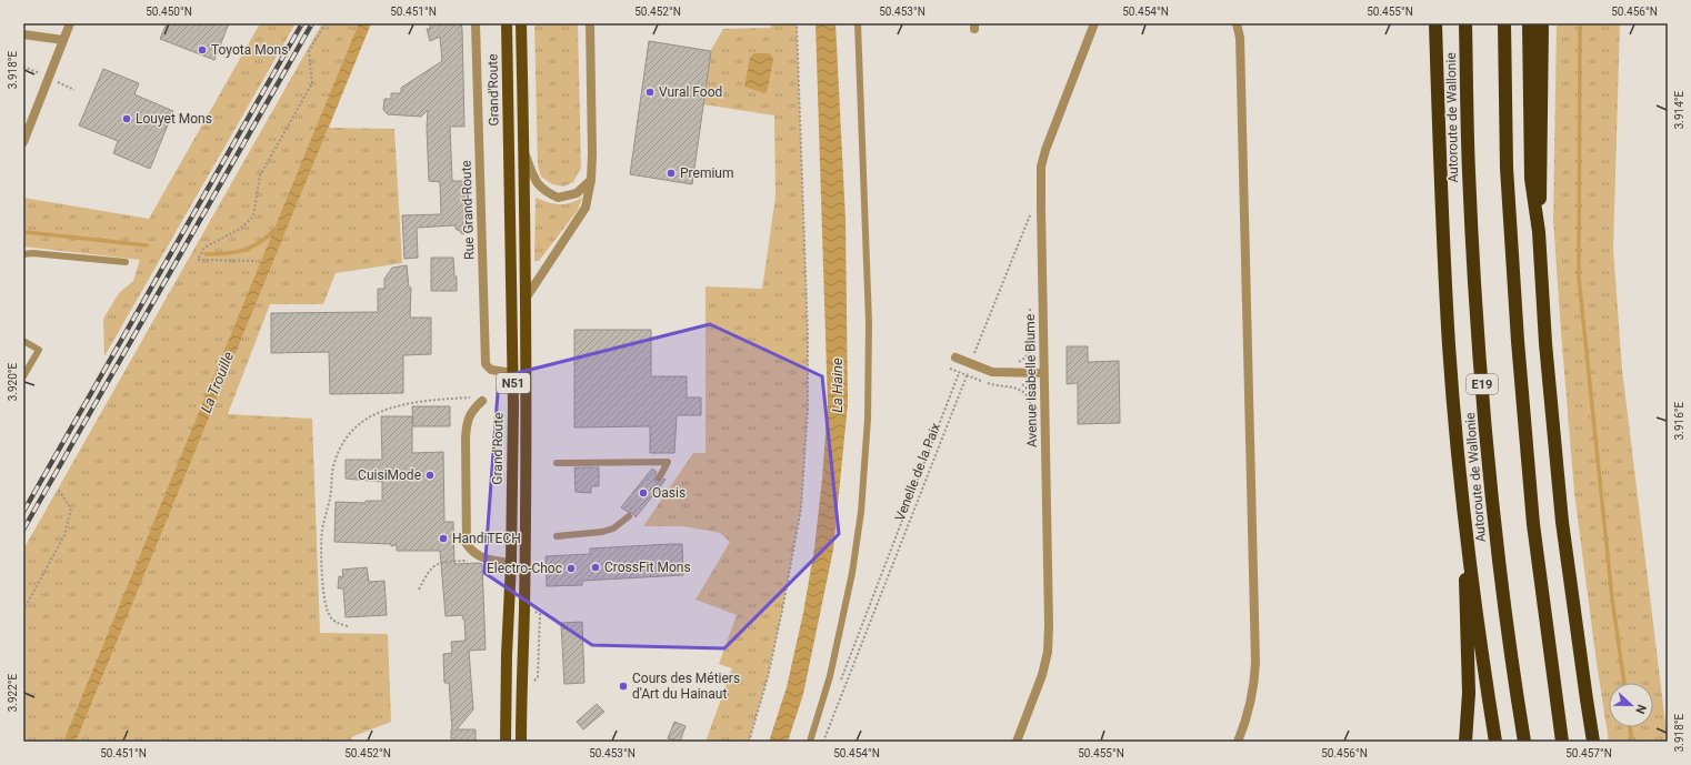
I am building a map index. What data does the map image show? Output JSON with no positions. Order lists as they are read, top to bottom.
{
  "streets": {
    "highway": ["Autoroute de Wallonie", "E19"],
    "main road": ["Grand'Route", "N51"],
    "street": ["Rue Grand-Route", "Avenue Isabelle Blume"],
    "path": ["Venelle de la Paix"]
  },
  "crossings": [
    ["Grand'Route", "Rue Grand-Route"]
  ],
  "water": ["La Trouille", "La Haine"],
  "places": [
    "Toyota Mons",
    "Vural Food",
    "Louyet Mons",
    "Premium",
    "CuisiMode",
    "Oasis",
    "HandiTECH",
    "CrossFit Mons",
    "Electro-Choc",
    "Cours des Métiers d'Art du Hainaut"
  ],
  "north": "right",
  "coordinates": [
    "50.450°N",
    "50.451°N",
    "50.452°N",
    "50.453°N",
    "50.454°N",
    "50.455°N",
    "50.456°N",
    "3.918°E",
    "3.914°E",
    "3.920°E",
    "3.916°E",
    "3.922°E",
    "50.457°N"
  ]
}
